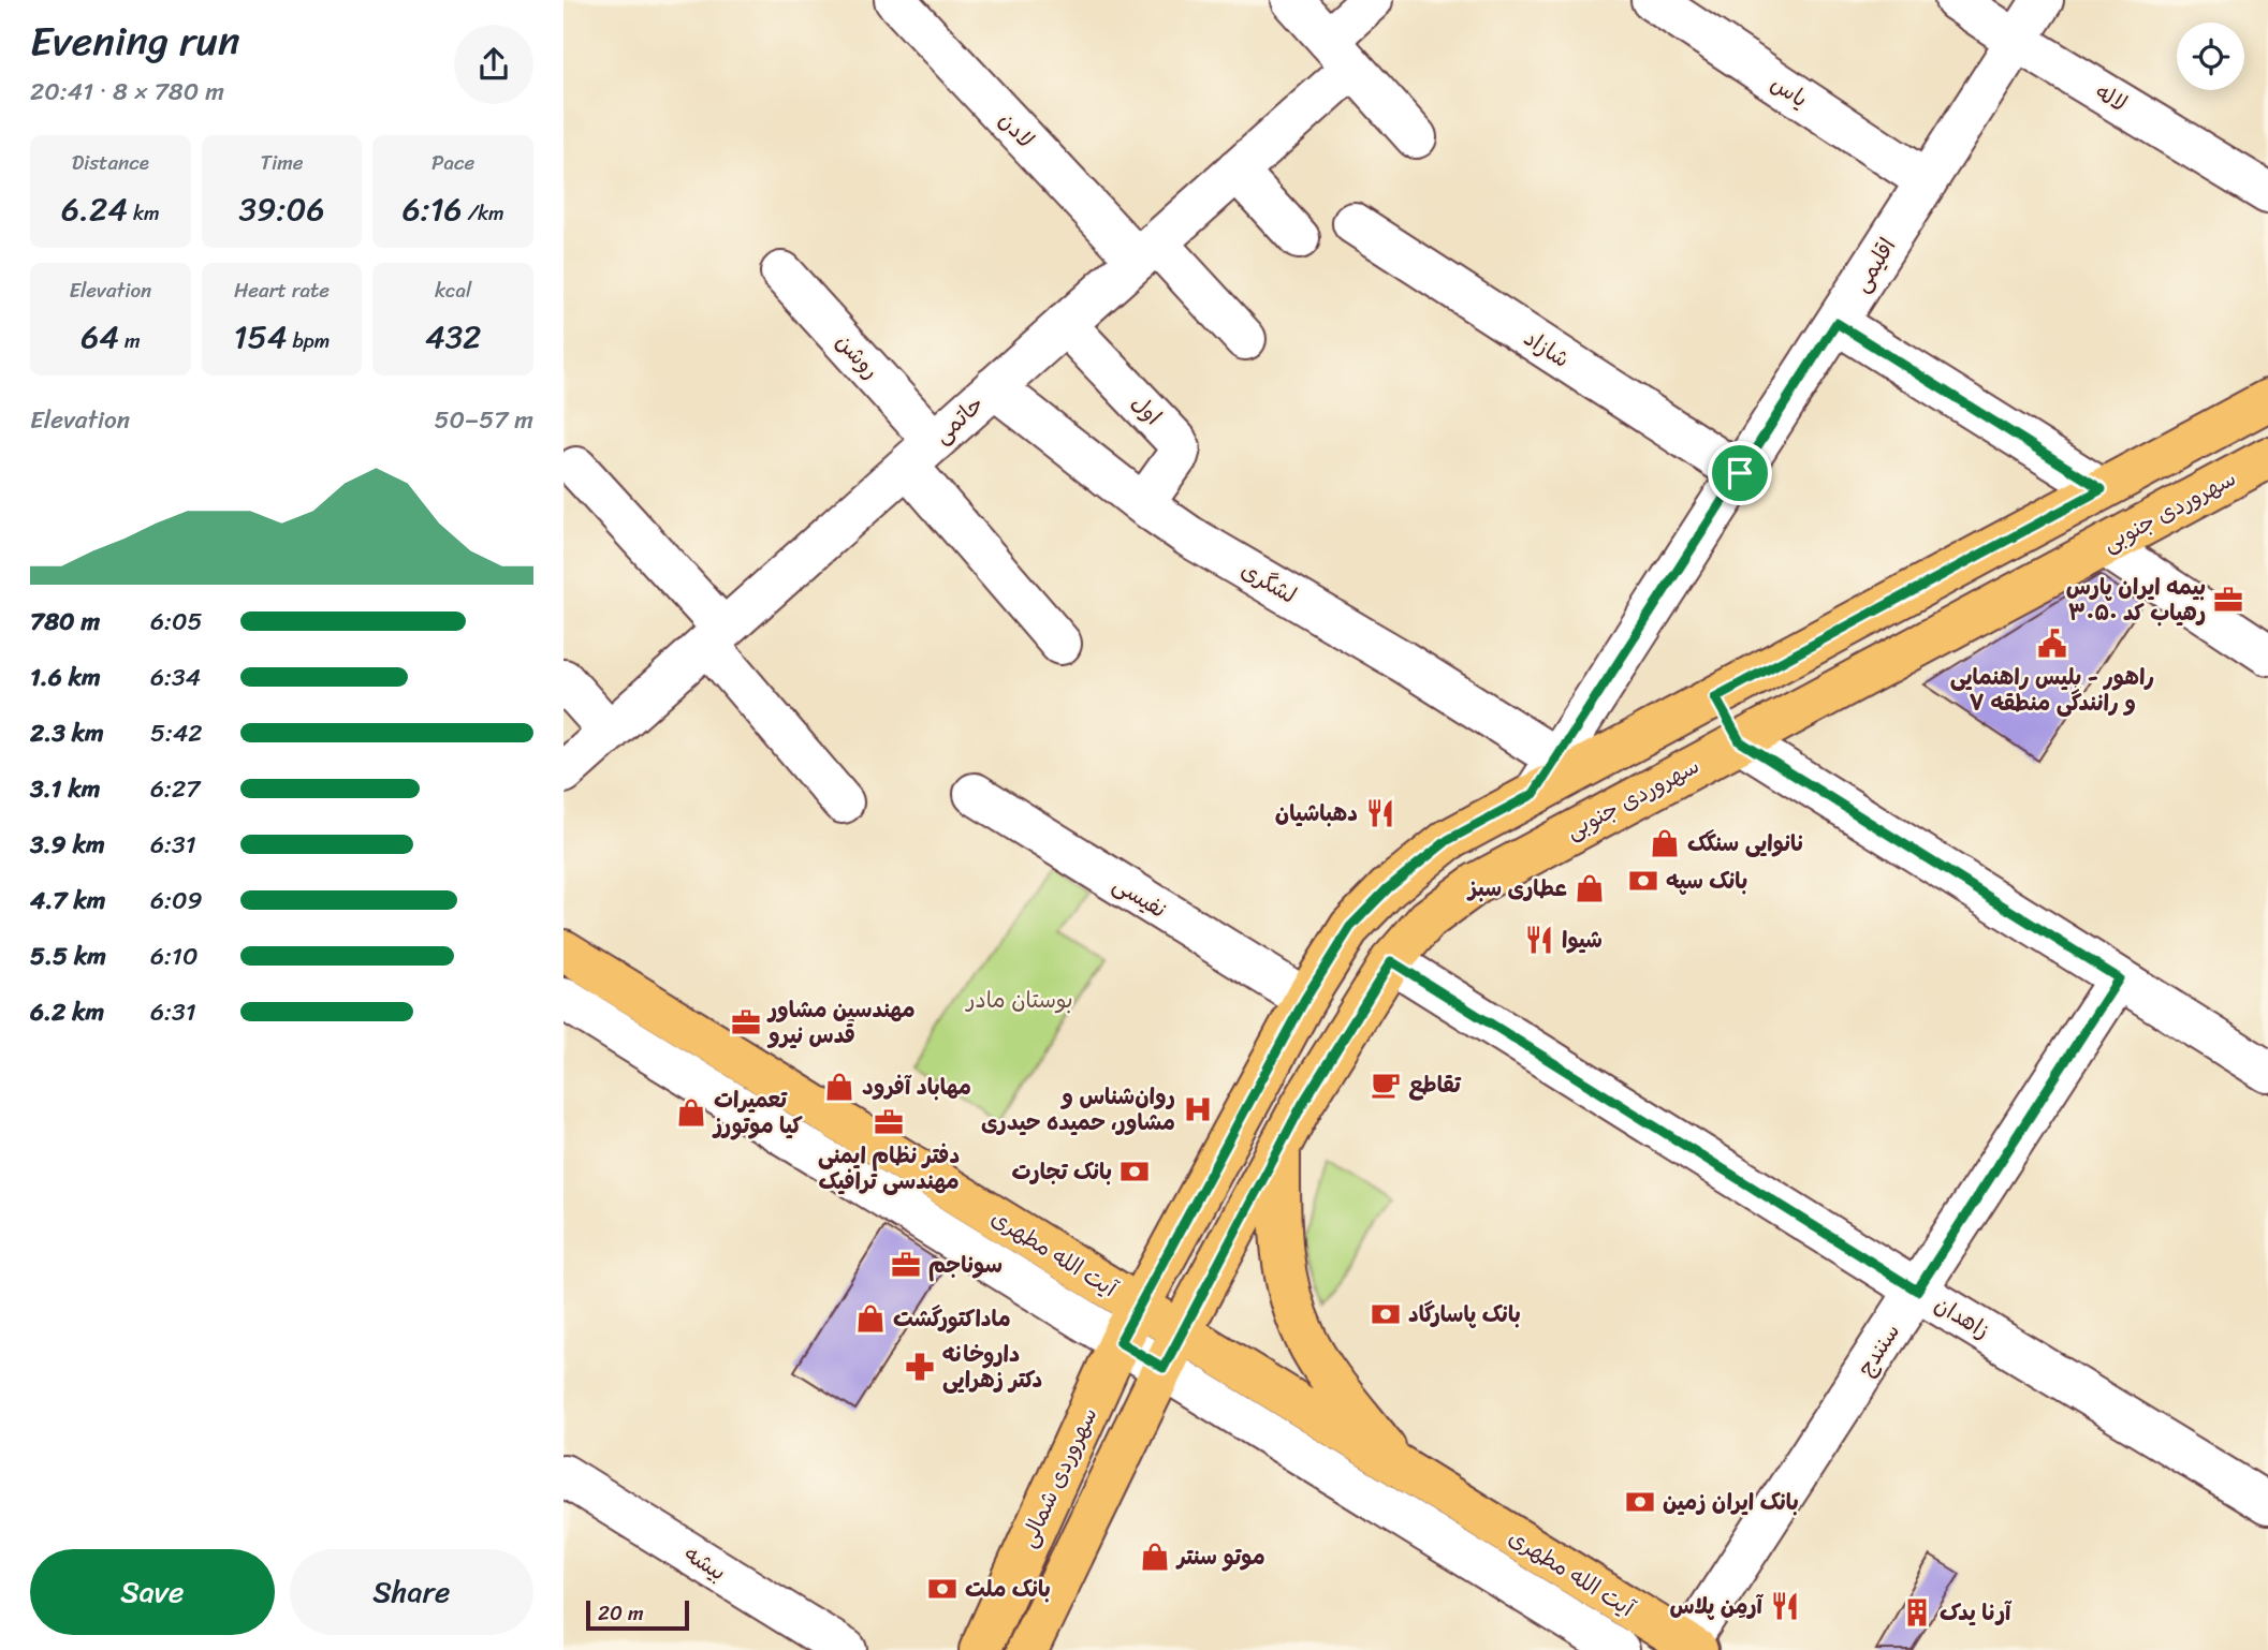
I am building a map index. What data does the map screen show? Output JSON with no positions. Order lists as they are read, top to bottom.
{
  "streets": {
    "main road": ["سهروردی جنوبی", "آیت الله مطهری", "سهروردی شمالی"],
    "street": [
      "یاس",
      "لاله",
      "لادن",
      "اقلیمی",
      "شازاد",
      "روشن",
      "اول",
      "حاتمی",
      "لشگری",
      "نفیسی",
      "زاهدان",
      "سنندج",
      "بیشه"
    ]
  },
  "crossings": [
    ["یاس", "اقلیمی"],
    ["لاله", "اقلیمی"],
    ["لادن", "حاتمی"],
    ["اقلیمی", "شازاد"],
    ["اقلیمی", "لشگری"],
    ["روشن", "حاتمی"],
    ["اول", "حاتمی"],
    ["اول", "لشگری"],
    ["حاتمی", "لشگری"],
    ["سهروردی جنوبی", "آیت الله مطهری"],
    ["سهروردی جنوبی", "زاهدان"],
    ["سهروردی جنوبی", "سهروردی شمالی"],
    ["آیت الله مطهری", "سنندج"],
    ["آیت الله مطهری", "سهروردی شمالی"],
    ["زاهدان", "سنندج"]
  ],
  "parks": ["بوستان مادر"],
  "places": {
    "office": [
      "بیمه ایران پارس رهیاب کد ۳۰۵۰",
      "مهندسین مشاور قدس نیرو",
      "دفتر نظام ایمنی مهندسی ترافیک",
      "سوناجم"
    ],
    "public building": ["راهور - پلیس راهنمایی و رانندگی منطقه ۷"],
    "restaurant": ["دهباشیان", "شیوا", "آرمِن پلاس"],
    "shop": [
      "نانوایی سنگک",
      "عطاری سبز",
      "مهاباد آفرود",
      "تعمیرات کیا موتورز",
      "ماداکتورگشت",
      "موتو سنتر"
    ],
    "bank": [
      "بانک سپه",
      "بانک تجارت",
      "بانک پاسارگاد",
      "بانک ایران زمین",
      "بانک ملت"
    ],
    "cafe": ["تقاطع"],
    "hospital": ["روان‌شناس و مشاور، حمیده حیدری"],
    "pharmacy": ["داروخانه دکتر زهرایی"],
    "building": ["آرنا یدک"]
  },
  "scale_bar": "20 m",
  "page": {
    "heading": ["Evening run", "20:41 · 8 × 780 m"],
    "stats": [
      ["Distance", "6.24 km"],
      ["Time", "39:06"],
      ["Pace", "6:16 /km"],
      ["Elevation", "64 m"],
      ["Heart rate", "154 bpm"],
      ["kcal", "432"]
    ],
    "chart": ["Elevation", "50–57 m"],
    "list": [
      {
        "name": "780 m",
        "note": "6:05"
      },
      {
        "name": "1.6 km",
        "note": "6:34"
      },
      {
        "name": "2.3 km",
        "note": "5:42"
      },
      {
        "name": "3.1 km",
        "note": "6:27"
      },
      {
        "name": "3.9 km",
        "note": "6:31"
      },
      {
        "name": "4.7 km",
        "note": "6:09"
      },
      {
        "name": "5.5 km",
        "note": "6:10"
      },
      {
        "name": "6.2 km",
        "note": "6:31"
      }
    ],
    "buttons": ["Save", "Share"],
    "scale": "20 m"
  }
}
